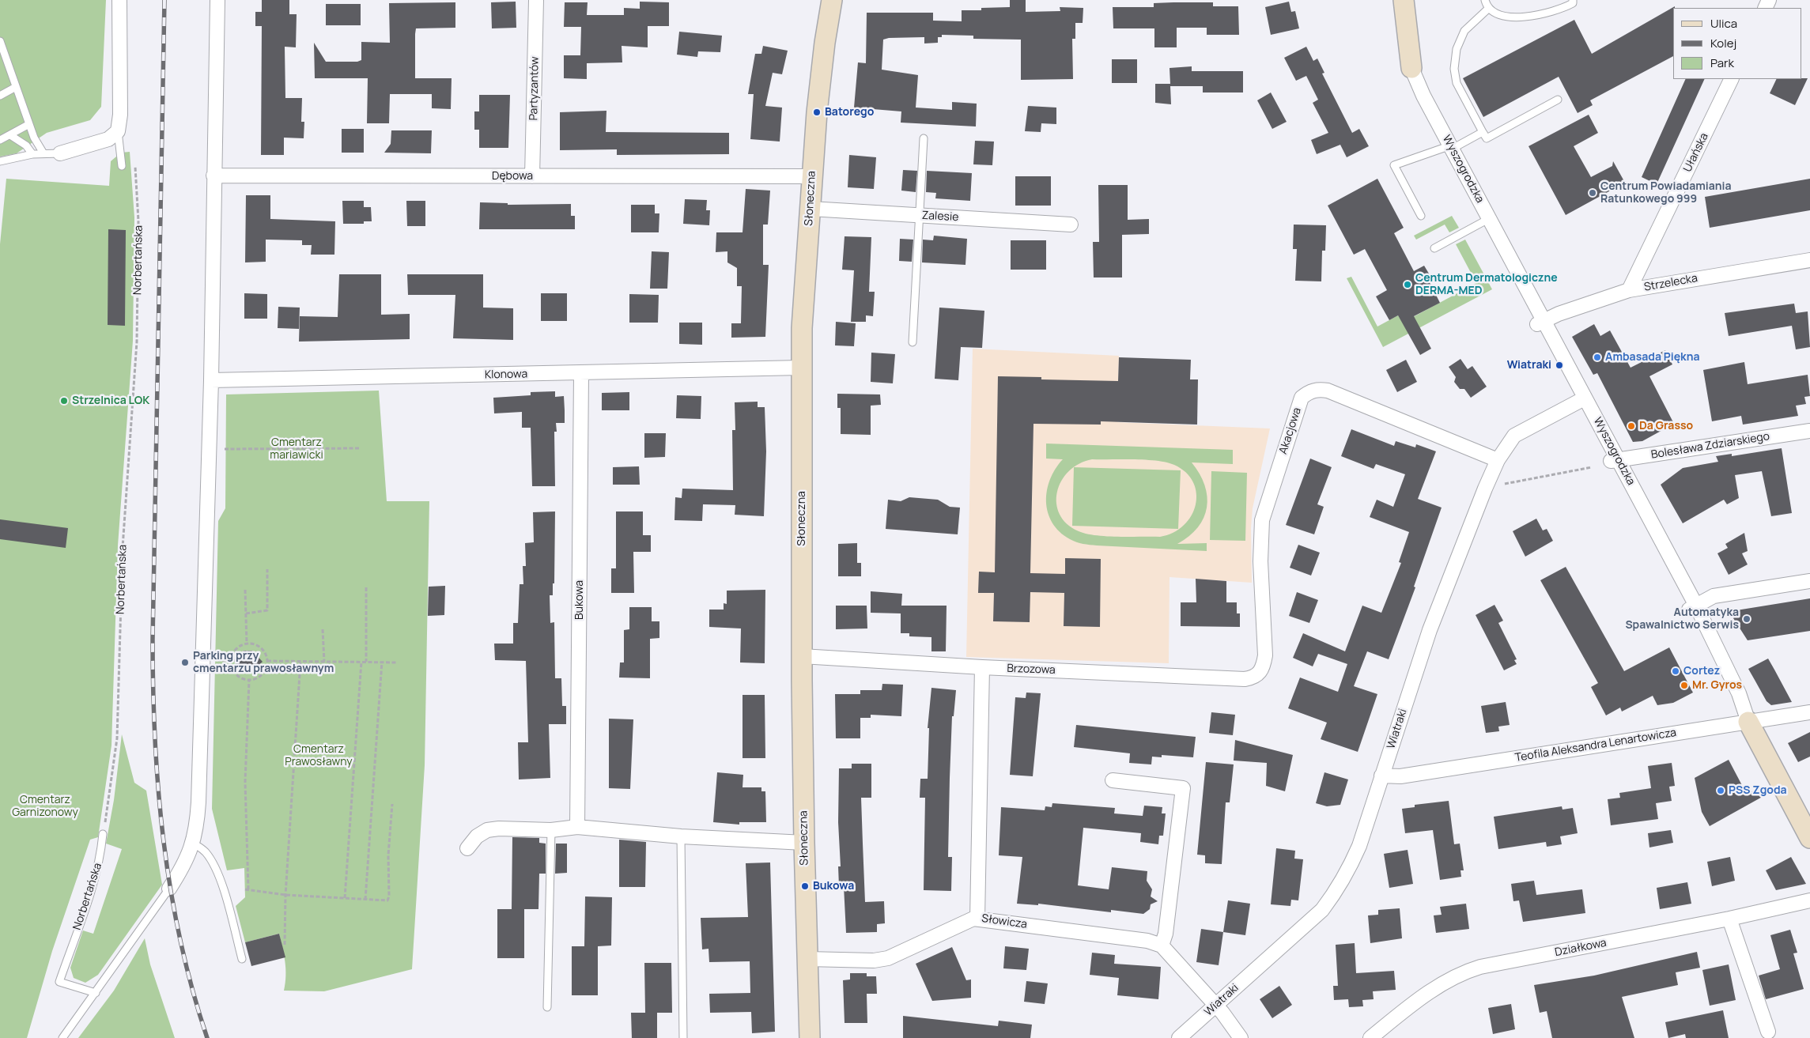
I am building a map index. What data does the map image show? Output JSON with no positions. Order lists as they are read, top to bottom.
{
  "streets": {
    "street": [
      "Partyzantów",
      "Ułańska",
      "Wyszogrodzka",
      "Dębowa",
      "Słoneczna",
      "Zalesie",
      "Strzelecka",
      "Klonowa",
      "Akacjowa",
      "Bolesława Zdziarskiego",
      "Bukowa",
      "Brzozowa",
      "Wiatraki",
      "Teofila Aleksandra Lenartowicza",
      "Słowicza",
      "Działkowa"
    ],
    "lane": ["Norbertańska"]
  },
  "crossings": [
    ["Partyzantów", "Dębowa"],
    ["Ułańska", "Strzelecka"],
    ["Wyszogrodzka", "Strzelecka"],
    ["Wyszogrodzka", "Bolesława Zdziarskiego"],
    ["Wyszogrodzka", "Teofila Aleksandra Lenartowicza"],
    ["Dębowa", "Słoneczna"],
    ["Słoneczna", "Zalesie"],
    ["Słoneczna", "Klonowa"],
    ["Słoneczna", "Brzozowa"],
    ["Słoneczna", "Słowicza"],
    ["Klonowa", "Bukowa"],
    ["Akacjowa", "Brzozowa"],
    ["Akacjowa", "Wiatraki"],
    ["Wiatraki", "Teofila Aleksandra Lenartowicza"]
  ],
  "parks": ["Cmentarz mariawicki", "Cmentarz Prawosławny", "Cmentarz Garnizonowy"],
  "places": [
    "Batorego",
    "Centrum Powiadamiania Ratunkowego 999",
    "Centrum Dermatologiczne DERMA-MED",
    "Ambasada Piękna",
    "Wiatraki",
    "Strzelnica LOK",
    "Da Grasso",
    "Automatyka Spawalnictwo Serwis",
    "Parking przy cmentarzu prawosławnym",
    "Cortez",
    "Mr. Gyros",
    "PSS Zgoda",
    "Bukowa"
  ],
  "legend": ["Ulica", "Kolej", "Park"]
}
